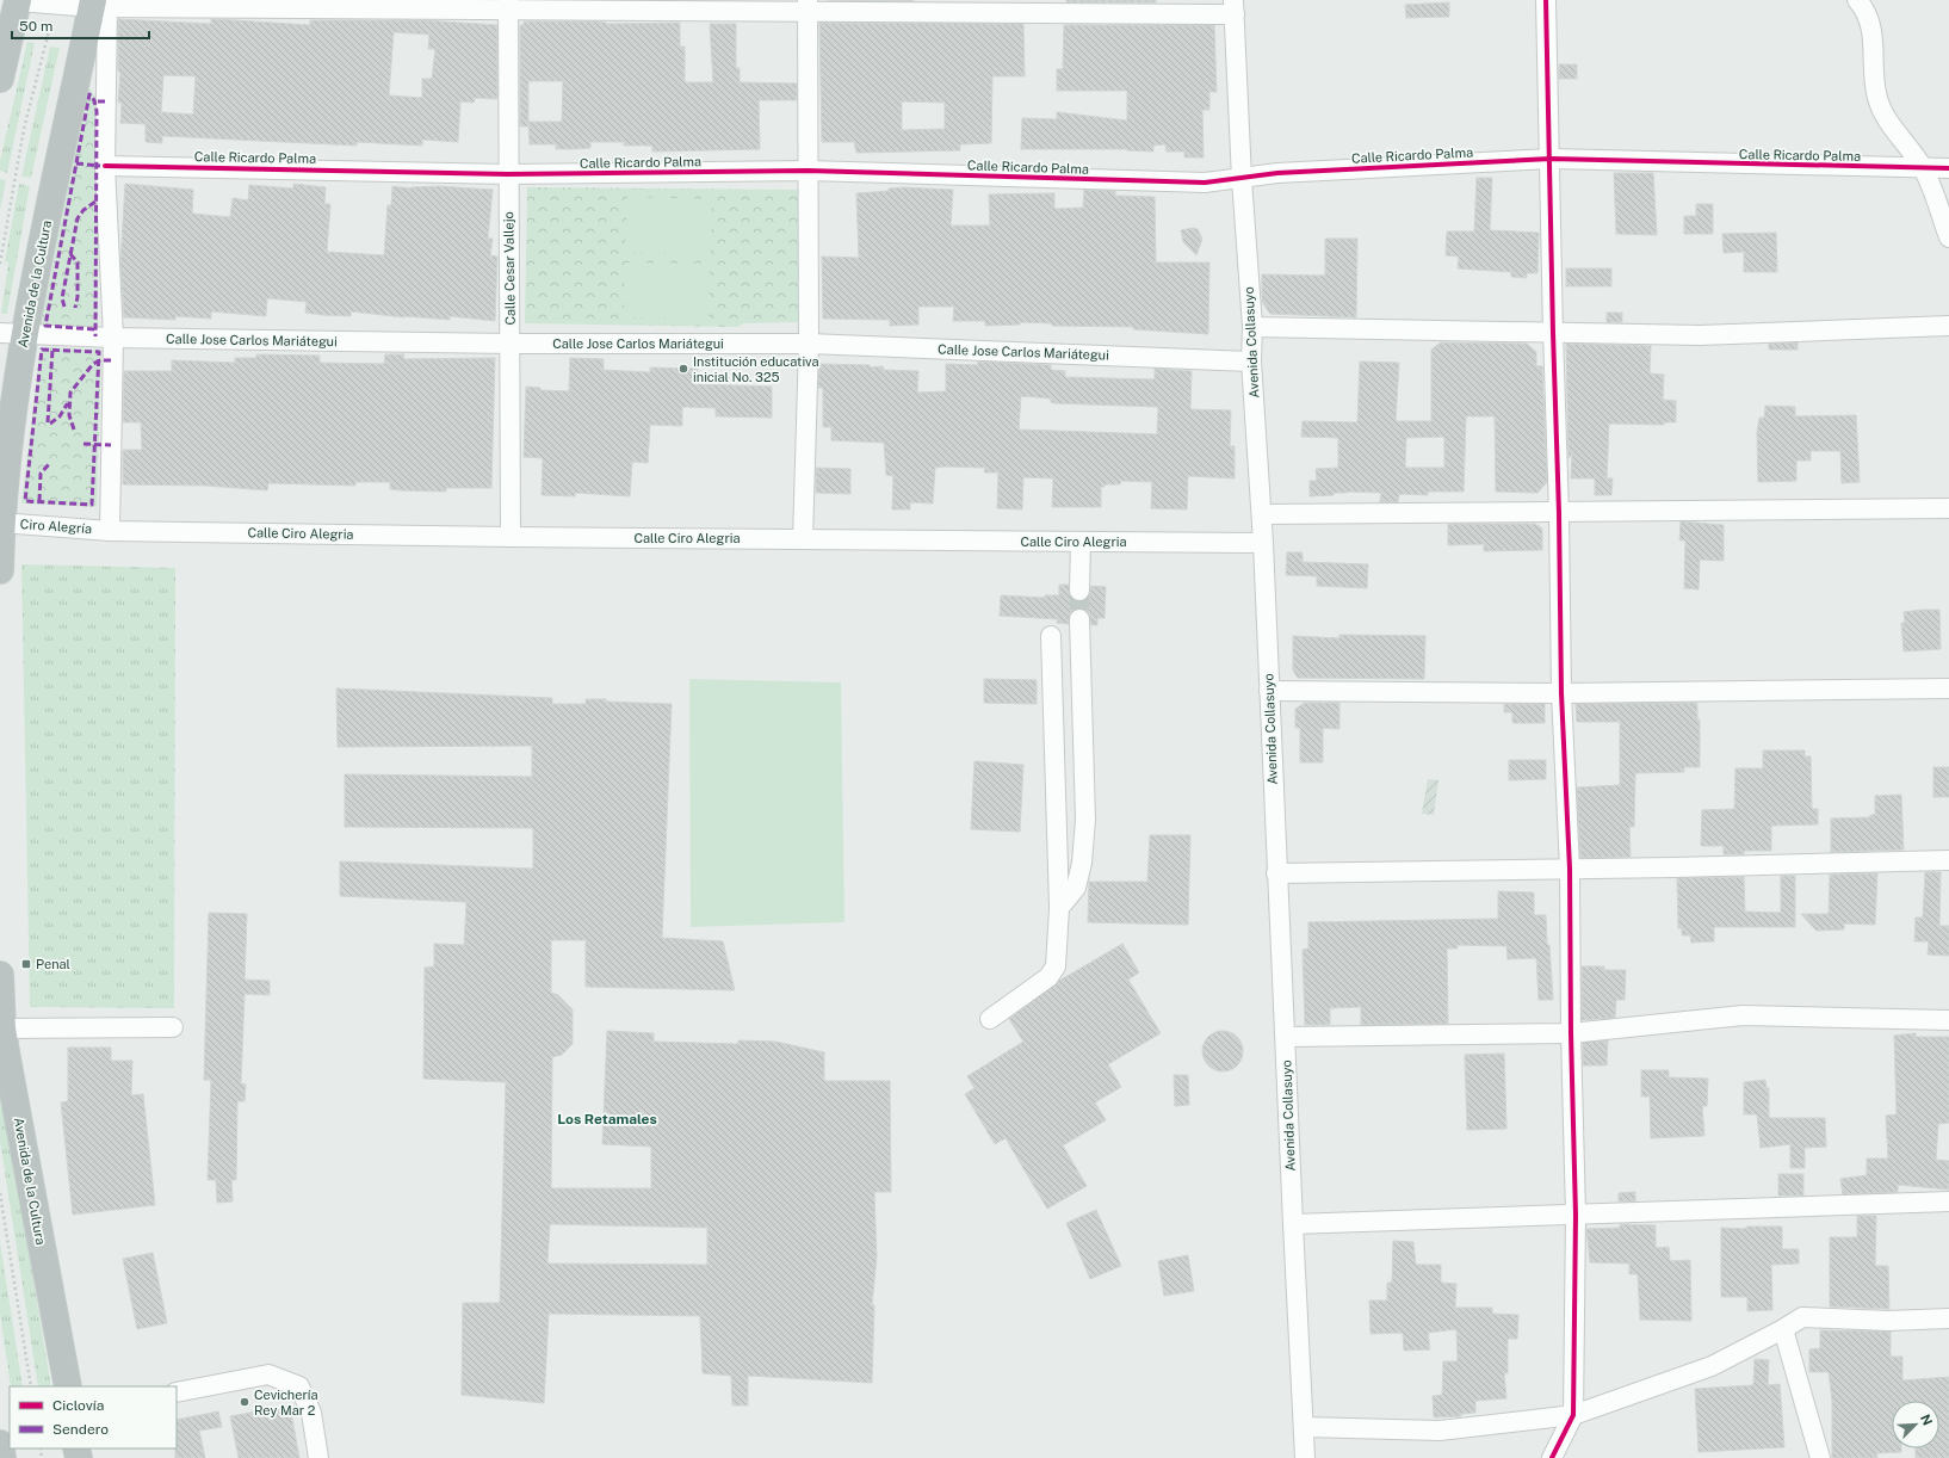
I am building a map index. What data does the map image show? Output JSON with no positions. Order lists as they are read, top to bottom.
{
  "streets": {
    "highway": ["Avenida de la Cultura"],
    "street": [
      "Calle Ricardo Palma",
      "Calle Cesar Vallejo",
      "Calle Jose Carlos Mariátegui",
      "Avenida Collasuyo",
      "Ciro Alegría",
      "Calle Ciro Alegria"
    ]
  },
  "crossings": [
    ["Calle Ricardo Palma", "Calle Cesar Vallejo"],
    ["Calle Ricardo Palma", "Avenida Collasuyo"],
    ["Calle Cesar Vallejo", "Calle Jose Carlos Mariátegui"],
    ["Calle Cesar Vallejo", "Calle Ciro Alegria"],
    ["Avenida de la Cultura", "Calle Jose Carlos Mariátegui"],
    ["Avenida de la Cultura", "Ciro Alegría"],
    ["Calle Jose Carlos Mariátegui", "Avenida Collasuyo"],
    ["Avenida Collasuyo", "Calle Ciro Alegria"],
    ["Ciro Alegría", "Calle Ciro Alegria"]
  ],
  "districts": ["Los Retamales"],
  "places": {
    "other": ["Institución educativa inicial No. 325", "Cevichería Rey Mar 2"],
    "transit": ["Penal"]
  },
  "legend": ["Ciclovía", "Sendero"],
  "scale_bar": "50 m",
  "north": "top right"
}
